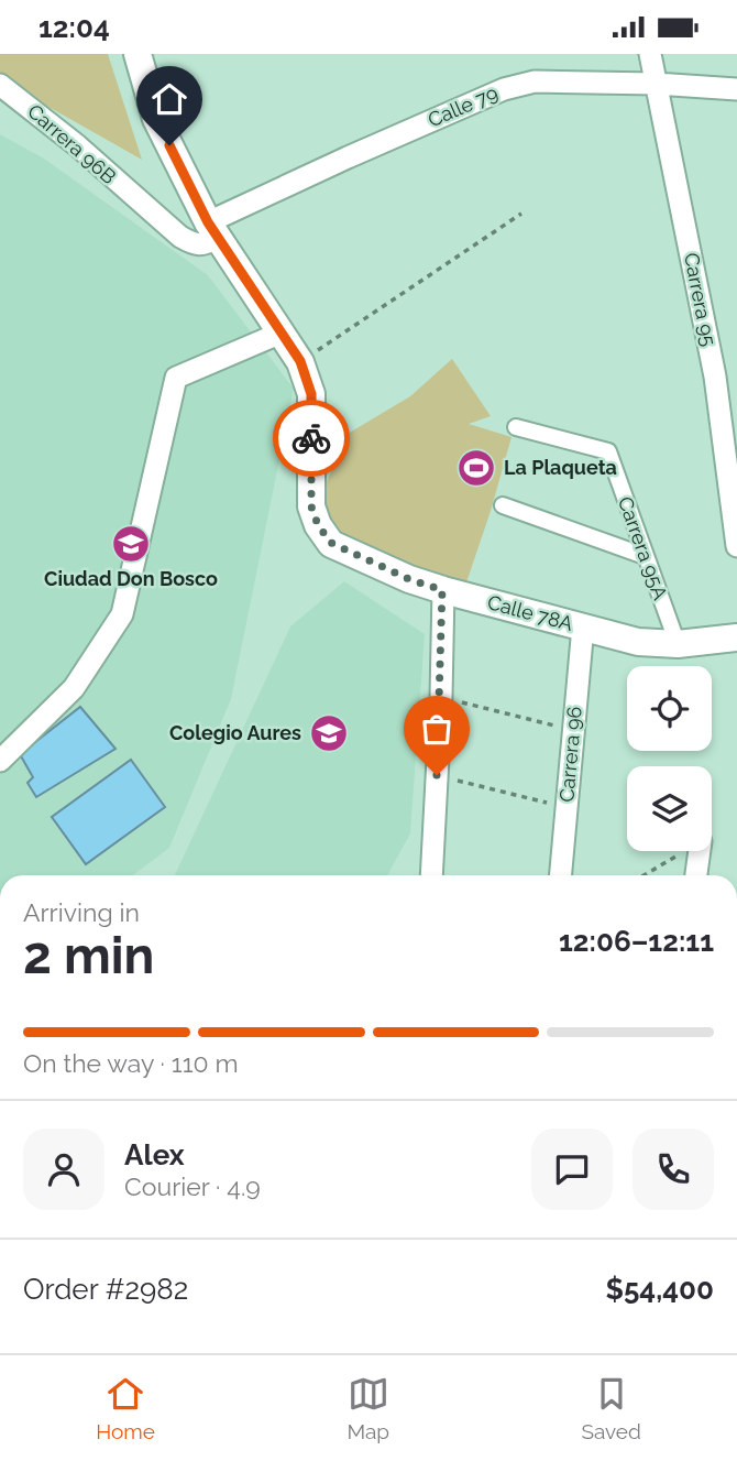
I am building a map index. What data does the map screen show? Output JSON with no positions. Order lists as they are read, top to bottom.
{
  "streets": {
    "street": [
      "Calle 79",
      "Carrera 96B",
      "Carrera 95",
      "Carrera 95A",
      "Calle 78A",
      "Carrera 96"
    ]
  },
  "crossings": [
    ["Calle 79", "Carrera 96B"],
    ["Calle 79", "Carrera 95"],
    ["Carrera 95A", "Calle 78A"],
    ["Calle 78A", "Carrera 96"]
  ],
  "places": {
    "sports": ["La Plaqueta"],
    "school or university": ["Ciudad Don Bosco", "Colegio Aures"]
  },
  "page": {
    "status": "12:04",
    "heading": ["2 min", "Arriving in", "12:06–12:11"],
    "panel": [
      "Alex",
      "Courier · 4.9",
      "Order #2982",
      "$54,400"
    ],
    "bar": "On the way · 110 m",
    "tabs": ["Home", "Map", "Saved"]
  }
}
